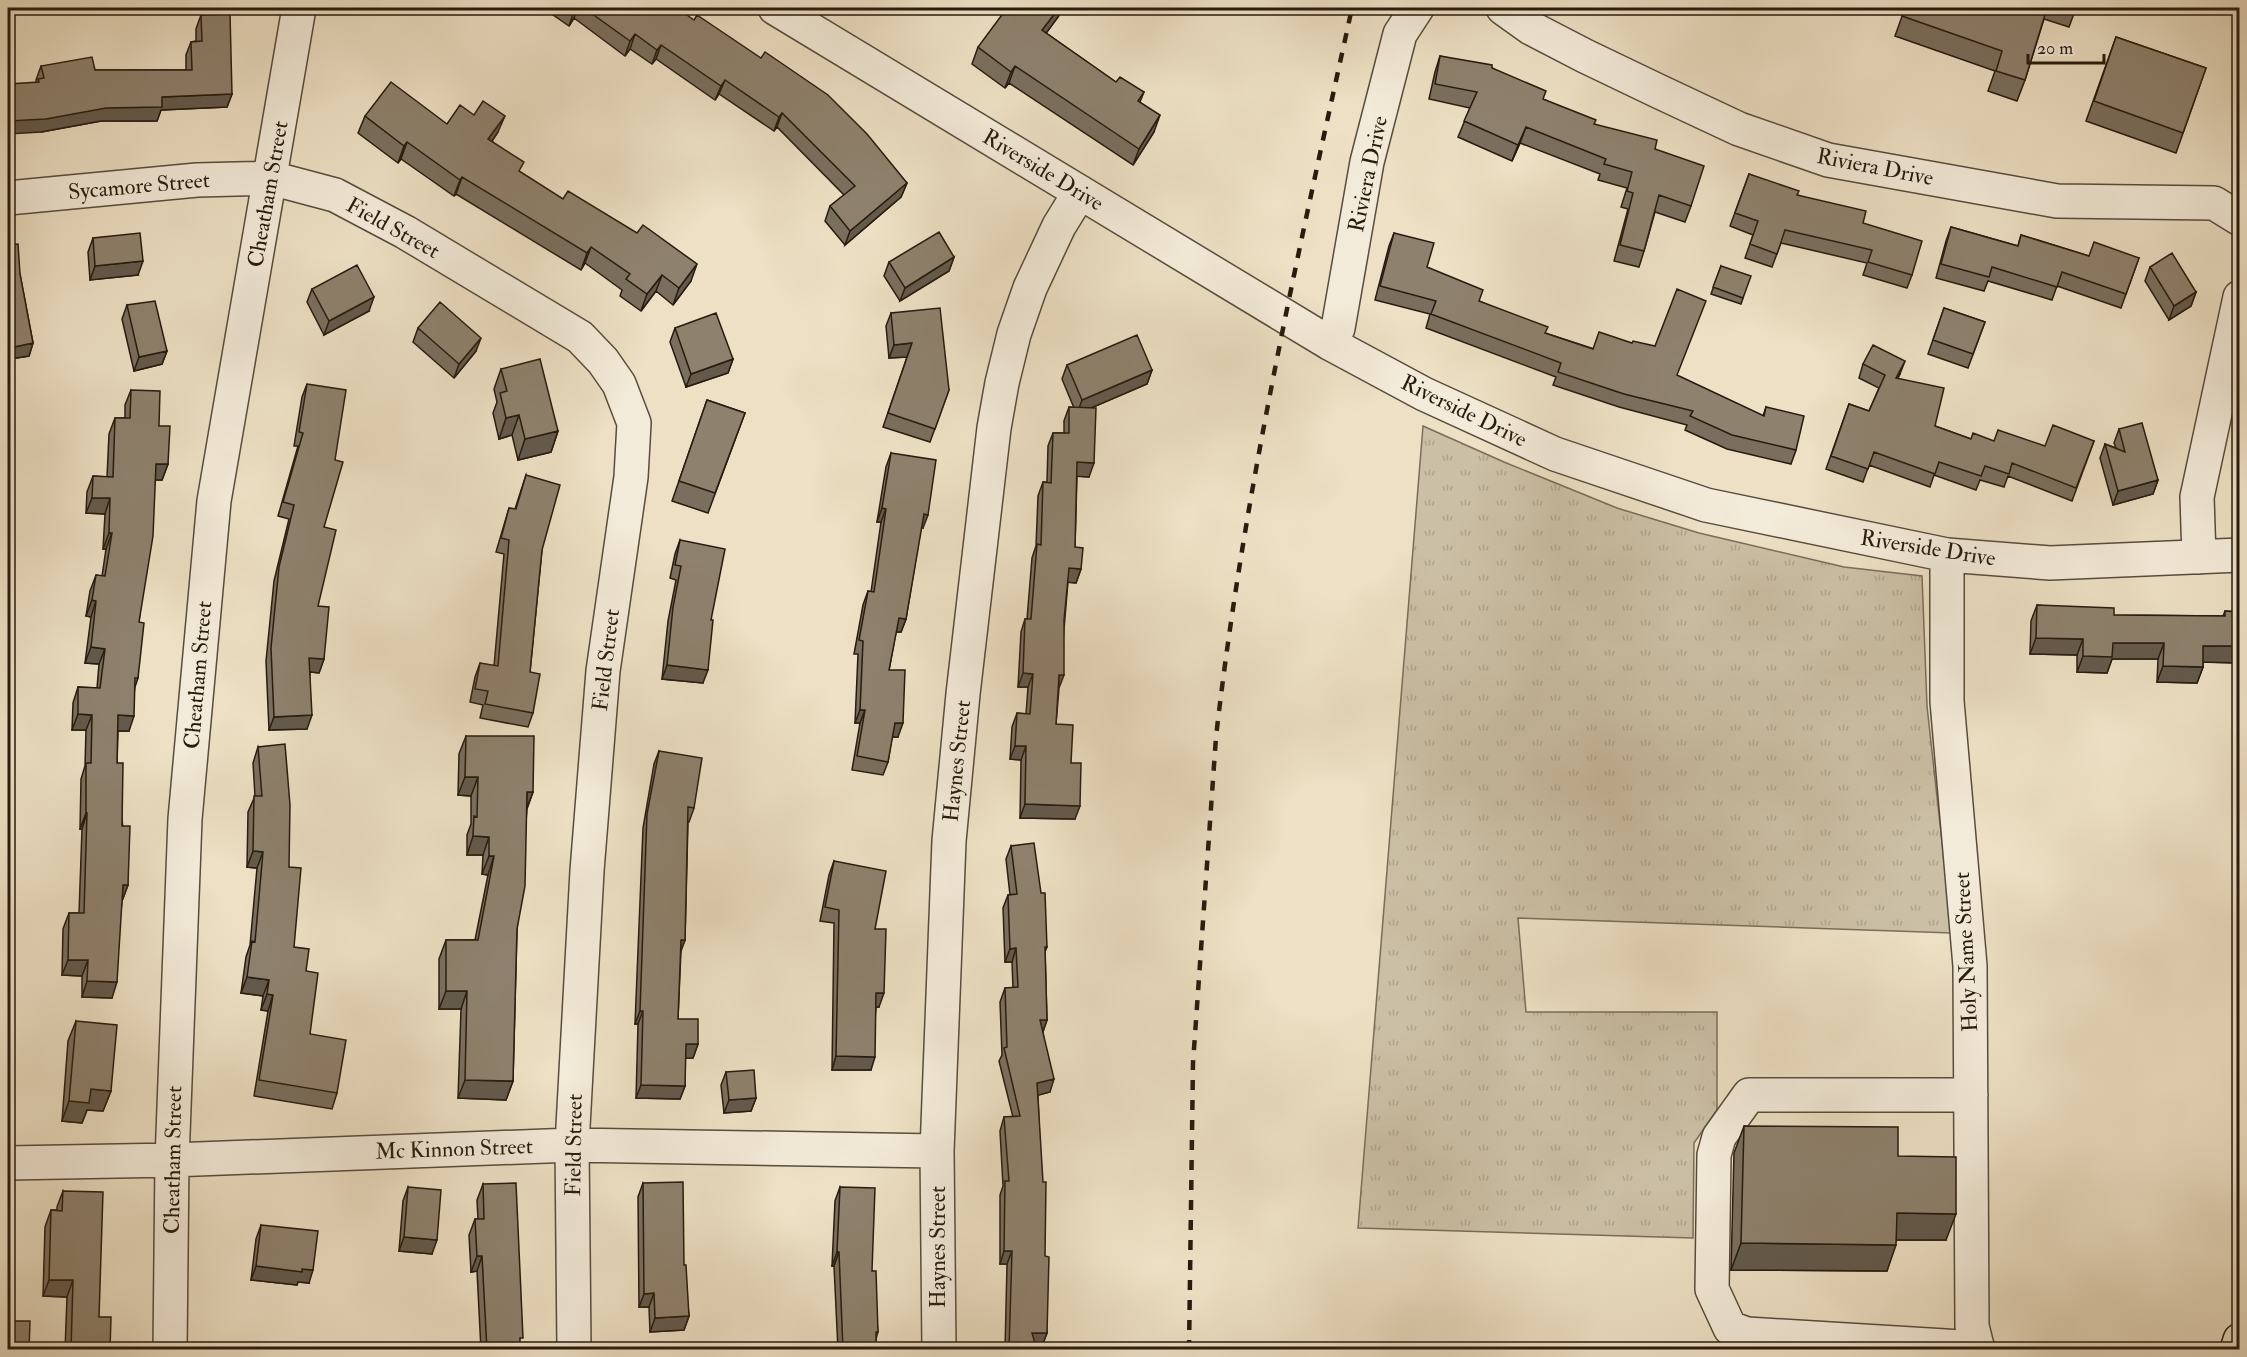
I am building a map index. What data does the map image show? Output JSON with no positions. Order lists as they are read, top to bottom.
{
  "streets": {
    "street": [
      "Riviera Drive",
      "Riverside Drive",
      "Sycamore Street",
      "Cheatham Street",
      "Field Street",
      "Haynes Street",
      "Holy Name Street",
      "Mc Kinnon Street"
    ]
  },
  "crossings": [
    ["Riviera Drive", "Riverside Drive"],
    ["Riverside Drive", "Haynes Street"],
    ["Riverside Drive", "Holy Name Street"],
    ["Sycamore Street", "Cheatham Street"],
    ["Sycamore Street", "Field Street"],
    ["Cheatham Street", "Field Street"],
    ["Cheatham Street", "Mc Kinnon Street"],
    ["Field Street", "Mc Kinnon Street"],
    ["Haynes Street", "Mc Kinnon Street"]
  ],
  "scale_bar": "20 m"
}
